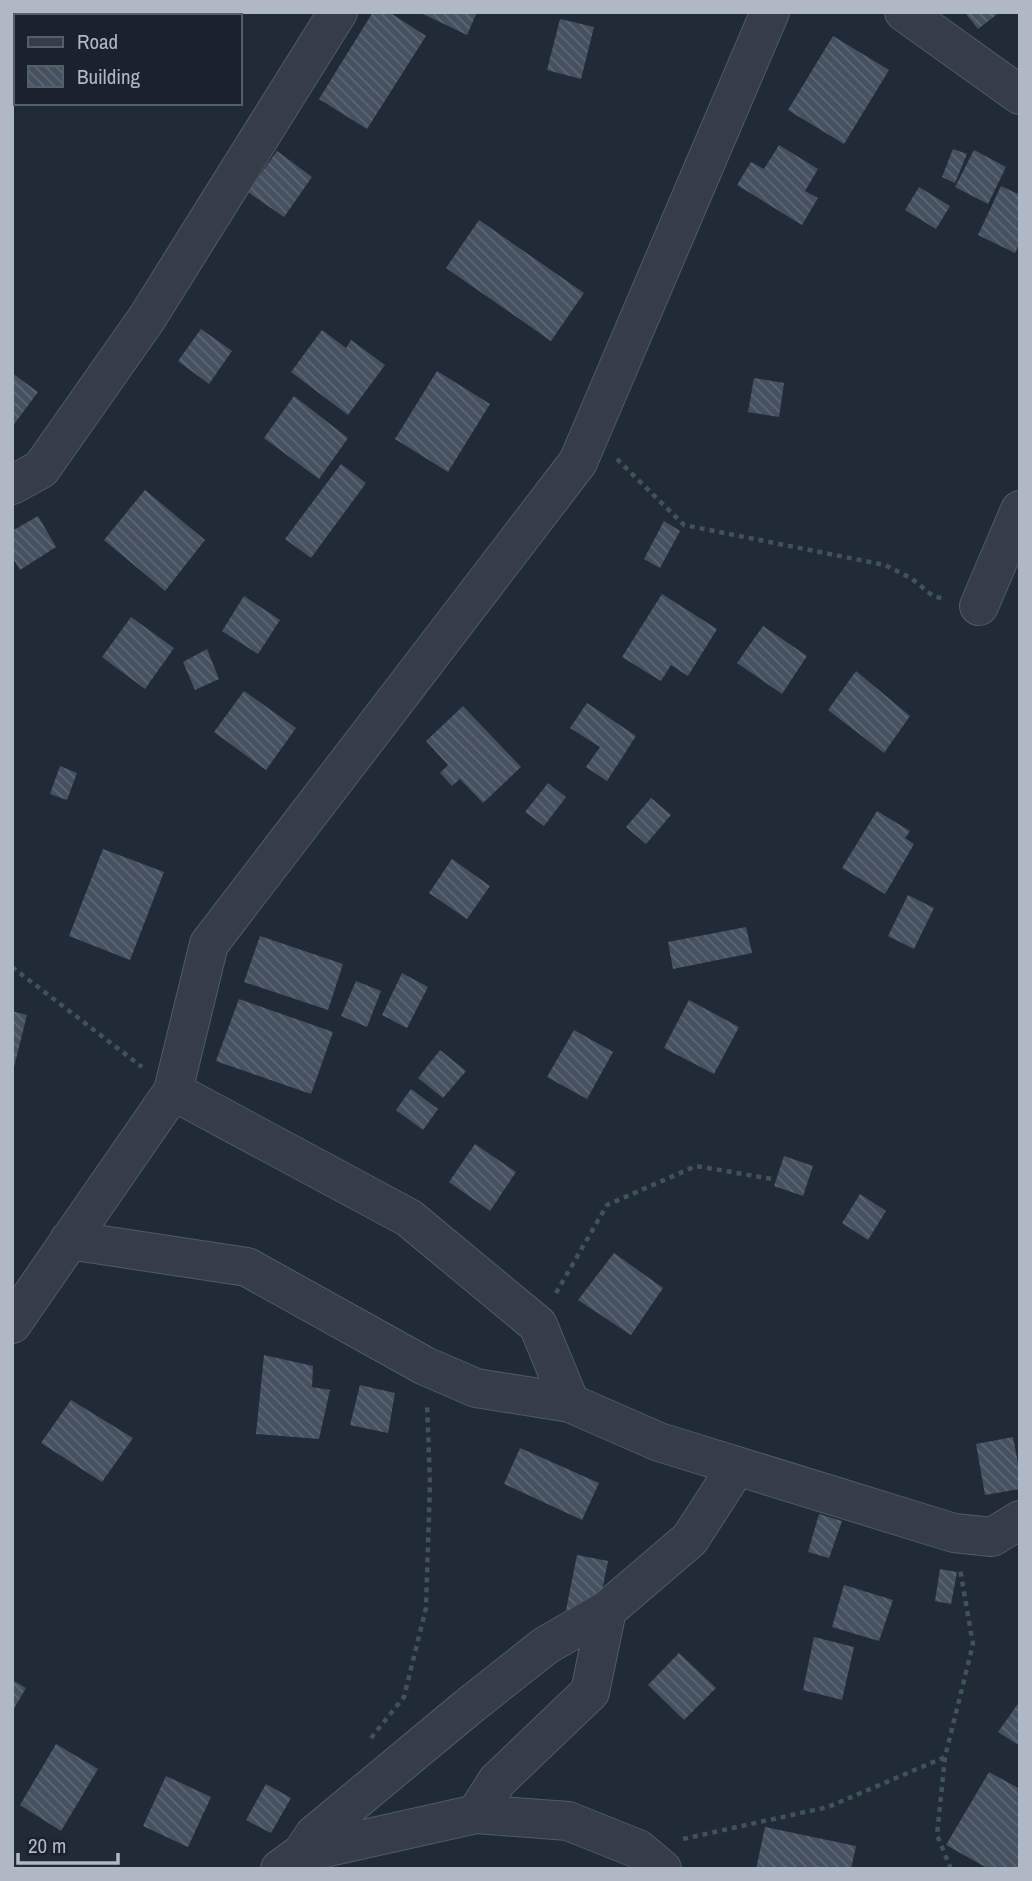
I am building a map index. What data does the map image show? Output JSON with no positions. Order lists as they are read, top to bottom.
{
  "legend": ["Road", "Building"],
  "scale_bar": "20 m"
}
